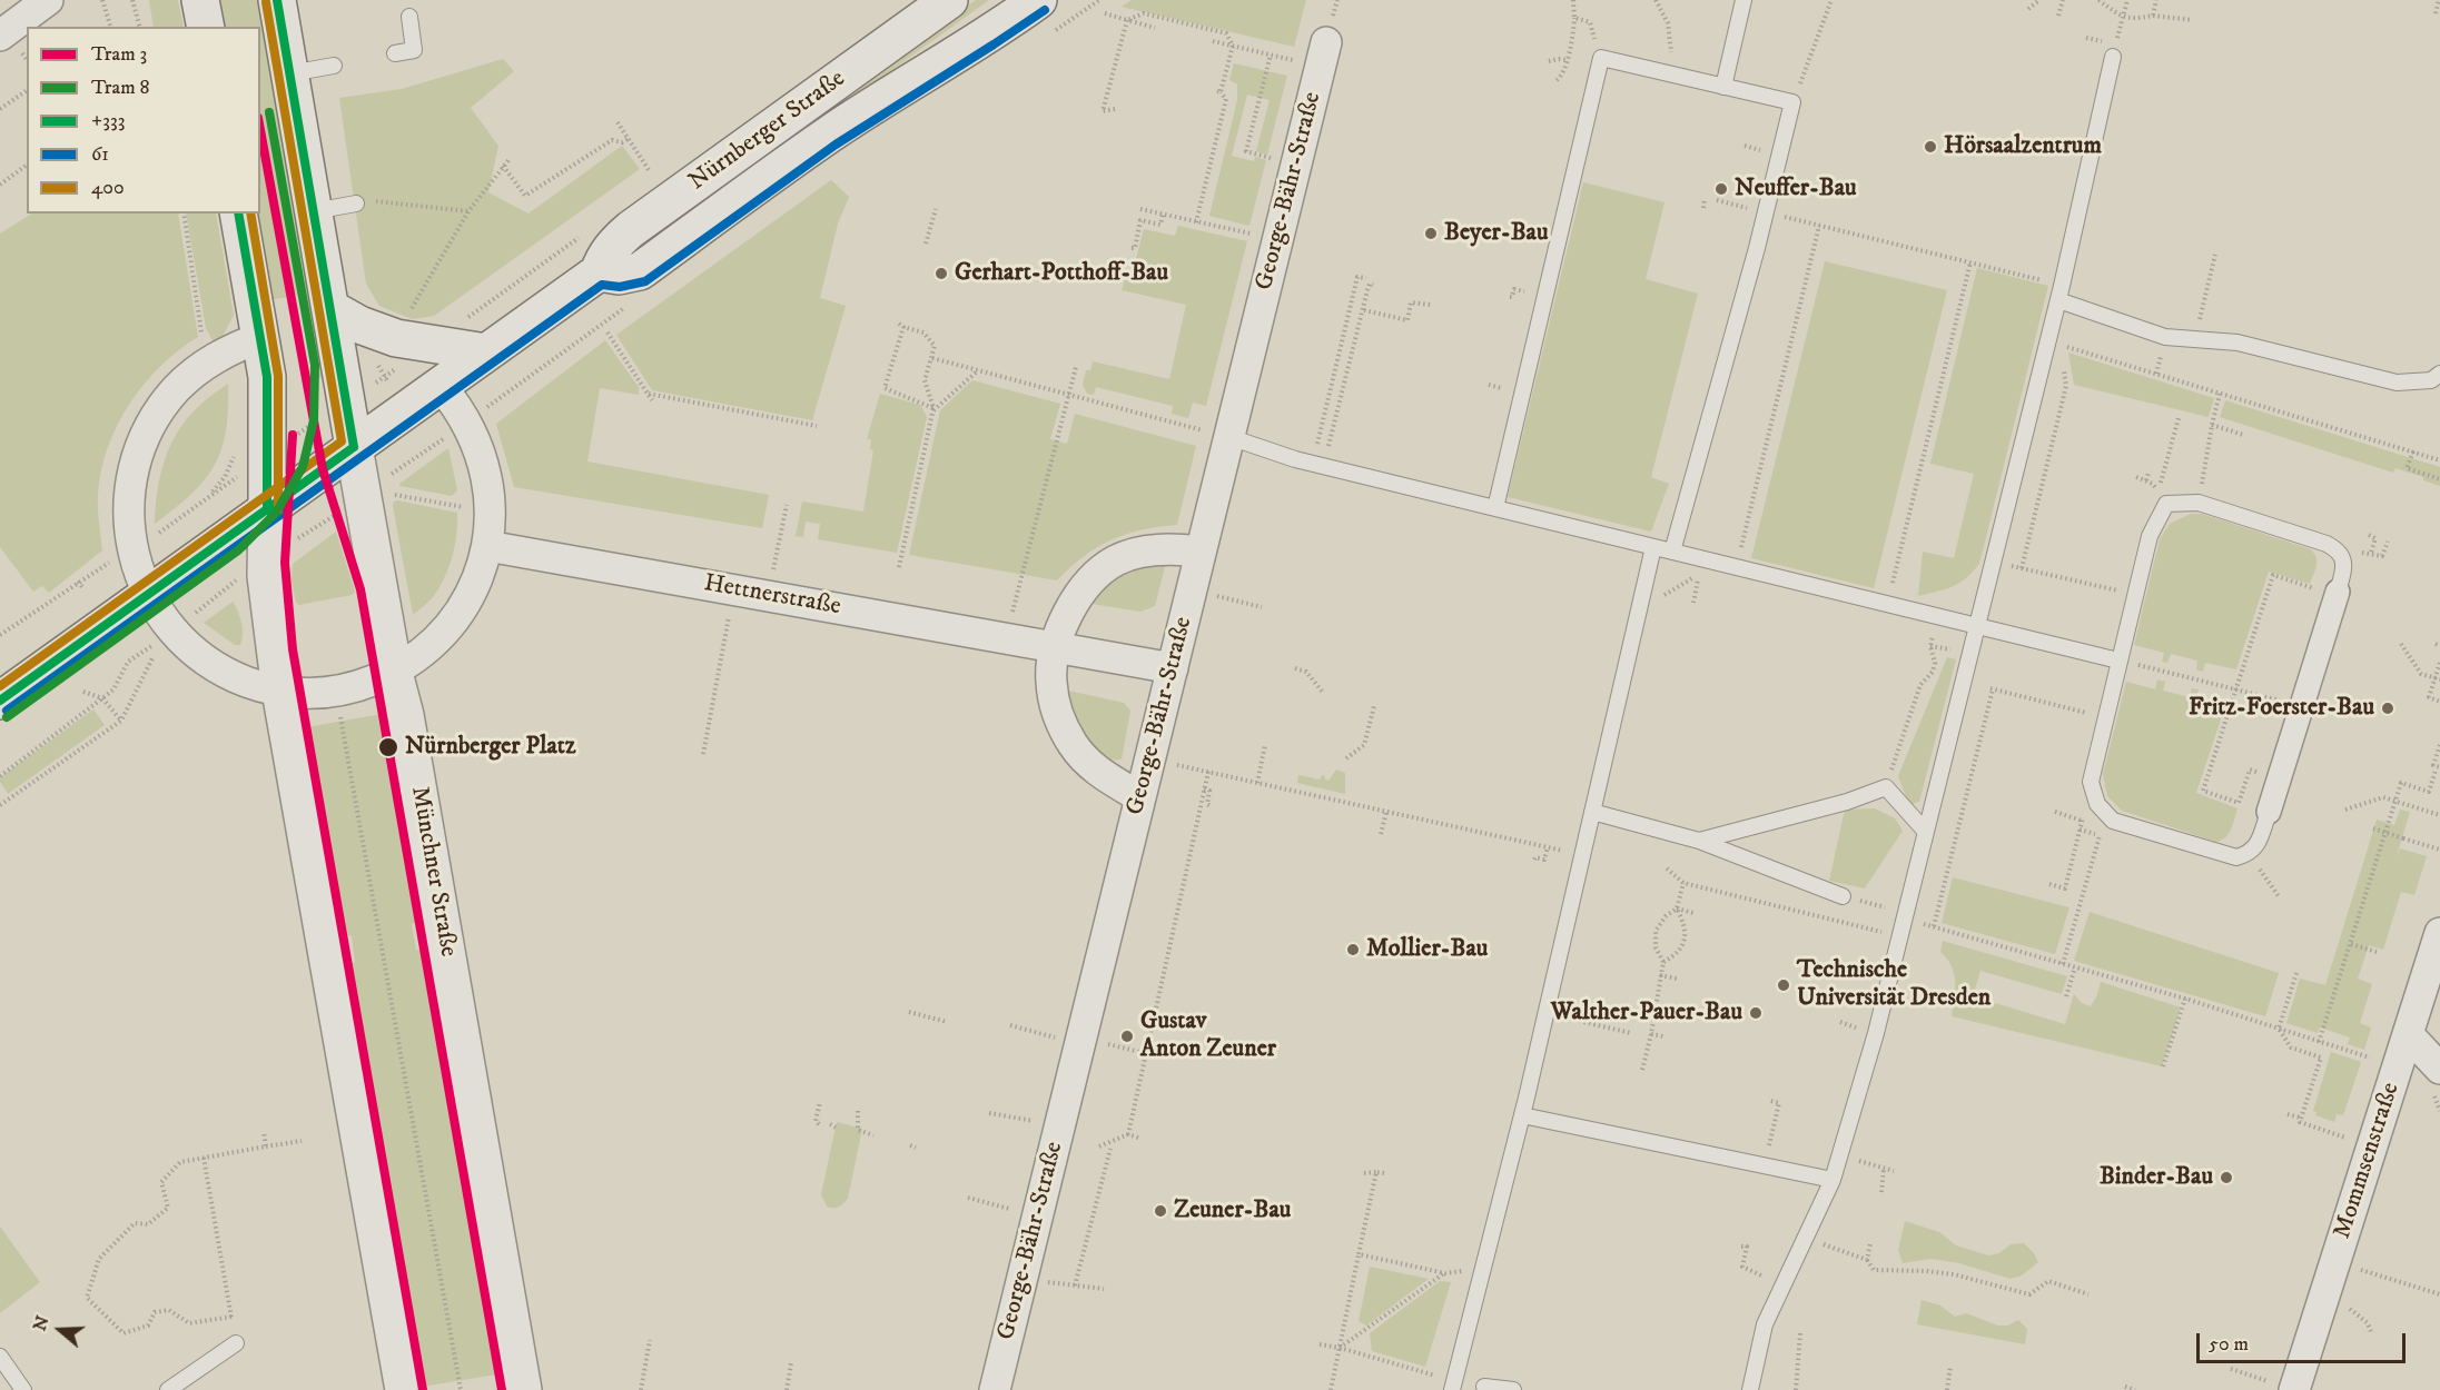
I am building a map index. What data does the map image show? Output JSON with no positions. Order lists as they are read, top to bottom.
{
  "streets": {
    "main road": ["Nürnberger Straße", "Münchner Straße"],
    "street": ["George-Bähr-Straße", "Hettnerstraße", "Mommsenstraße"]
  },
  "crossings": [
    ["Nürnberger Straße", "Münchner Straße"],
    ["George-Bähr-Straße", "Hettnerstraße"]
  ],
  "places": [
    "Hörsaalzentrum",
    "Neuffer-Bau",
    "Beyer-Bau",
    "Gerhart-Potthoff-Bau",
    "Fritz-Foerster-Bau",
    "Nürnberger Platz",
    "Mollier-Bau",
    "Technische Universität Dresden",
    "Walther-Pauer-Bau",
    "Gustav Anton Zeuner",
    "Binder-Bau",
    "Zeuner-Bau"
  ],
  "lines": [
    "transit line +333",
    "transit line 400",
    "transit line 61",
    "tram line 8",
    "tram line 3"
  ],
  "legend": [
    "Tram 3",
    "Tram 8",
    "+333",
    "61",
    "400"
  ],
  "scale_bar": "50 m",
  "north": "left"
}
